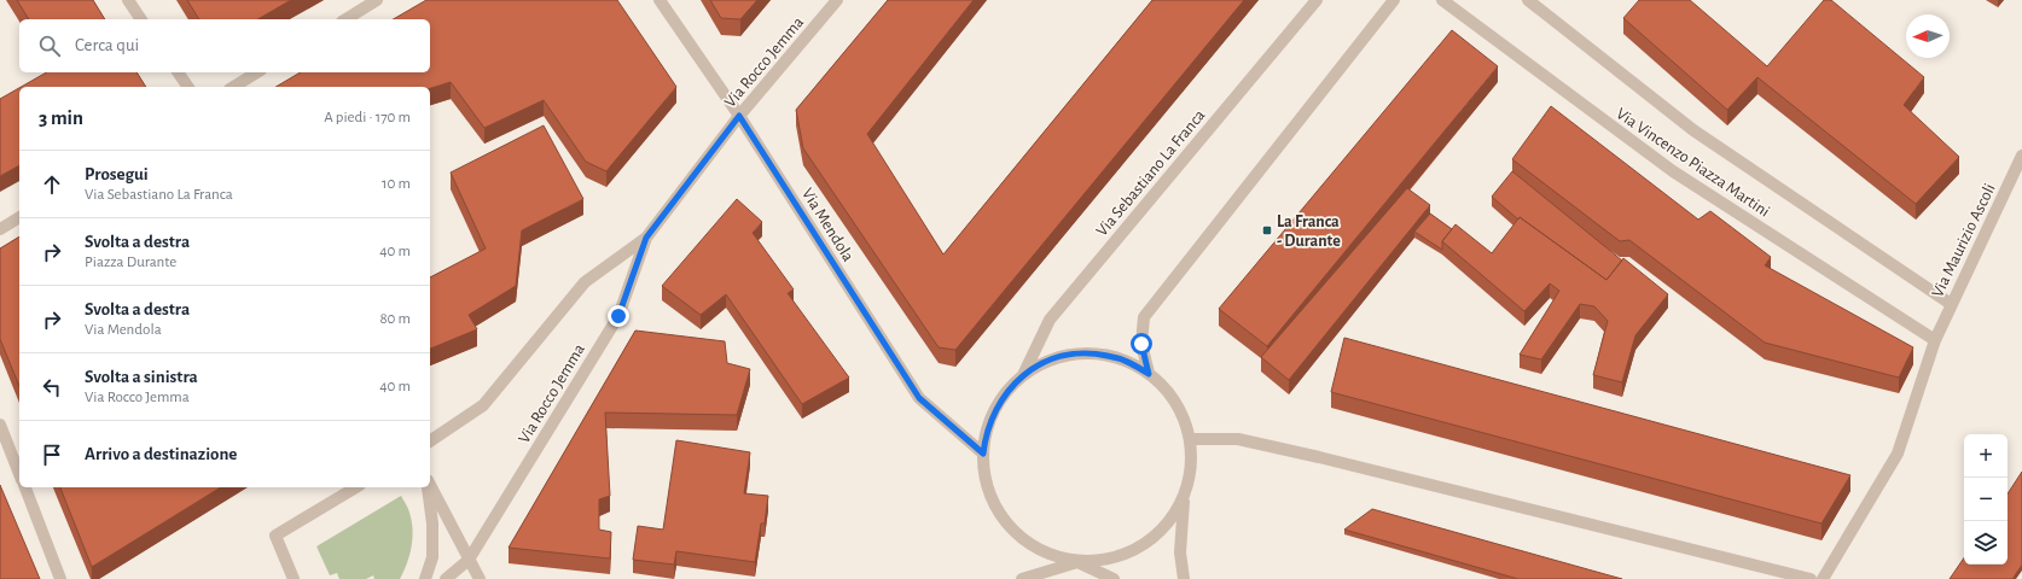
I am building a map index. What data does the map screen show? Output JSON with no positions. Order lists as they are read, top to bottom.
{
  "streets": {
    "street": [
      "Via Rocco Jemma",
      "Via Vincenzo Piazza Martini",
      "Via Sebastiano La Franca",
      "Via Mendola",
      "Via Maurizio Ascoli"
    ]
  },
  "crossings": [
    ["Via Rocco Jemma", "Via Mendola"],
    ["Via Vincenzo Piazza Martini", "Via Maurizio Ascoli"]
  ],
  "places": {
    "transit": ["La Franca - Durante"]
  },
  "north": "left",
  "page": {
    "search": "Cerca qui",
    "heading": ["3 min", "A piedi · 170 m"],
    "list": [
      ["Prosegui", "Via Sebastiano La Franca", "10 m"],
      ["Svolta a destra", "Piazza Durante", "40 m"],
      ["Svolta a destra", "Via Mendola", "80 m"],
      ["Svolta a sinistra", "Via Rocco Jemma", "40 m"],
      "Arrivo a destinazione"
    ],
    "map_buttons": ["+", "−"]
  }
}
